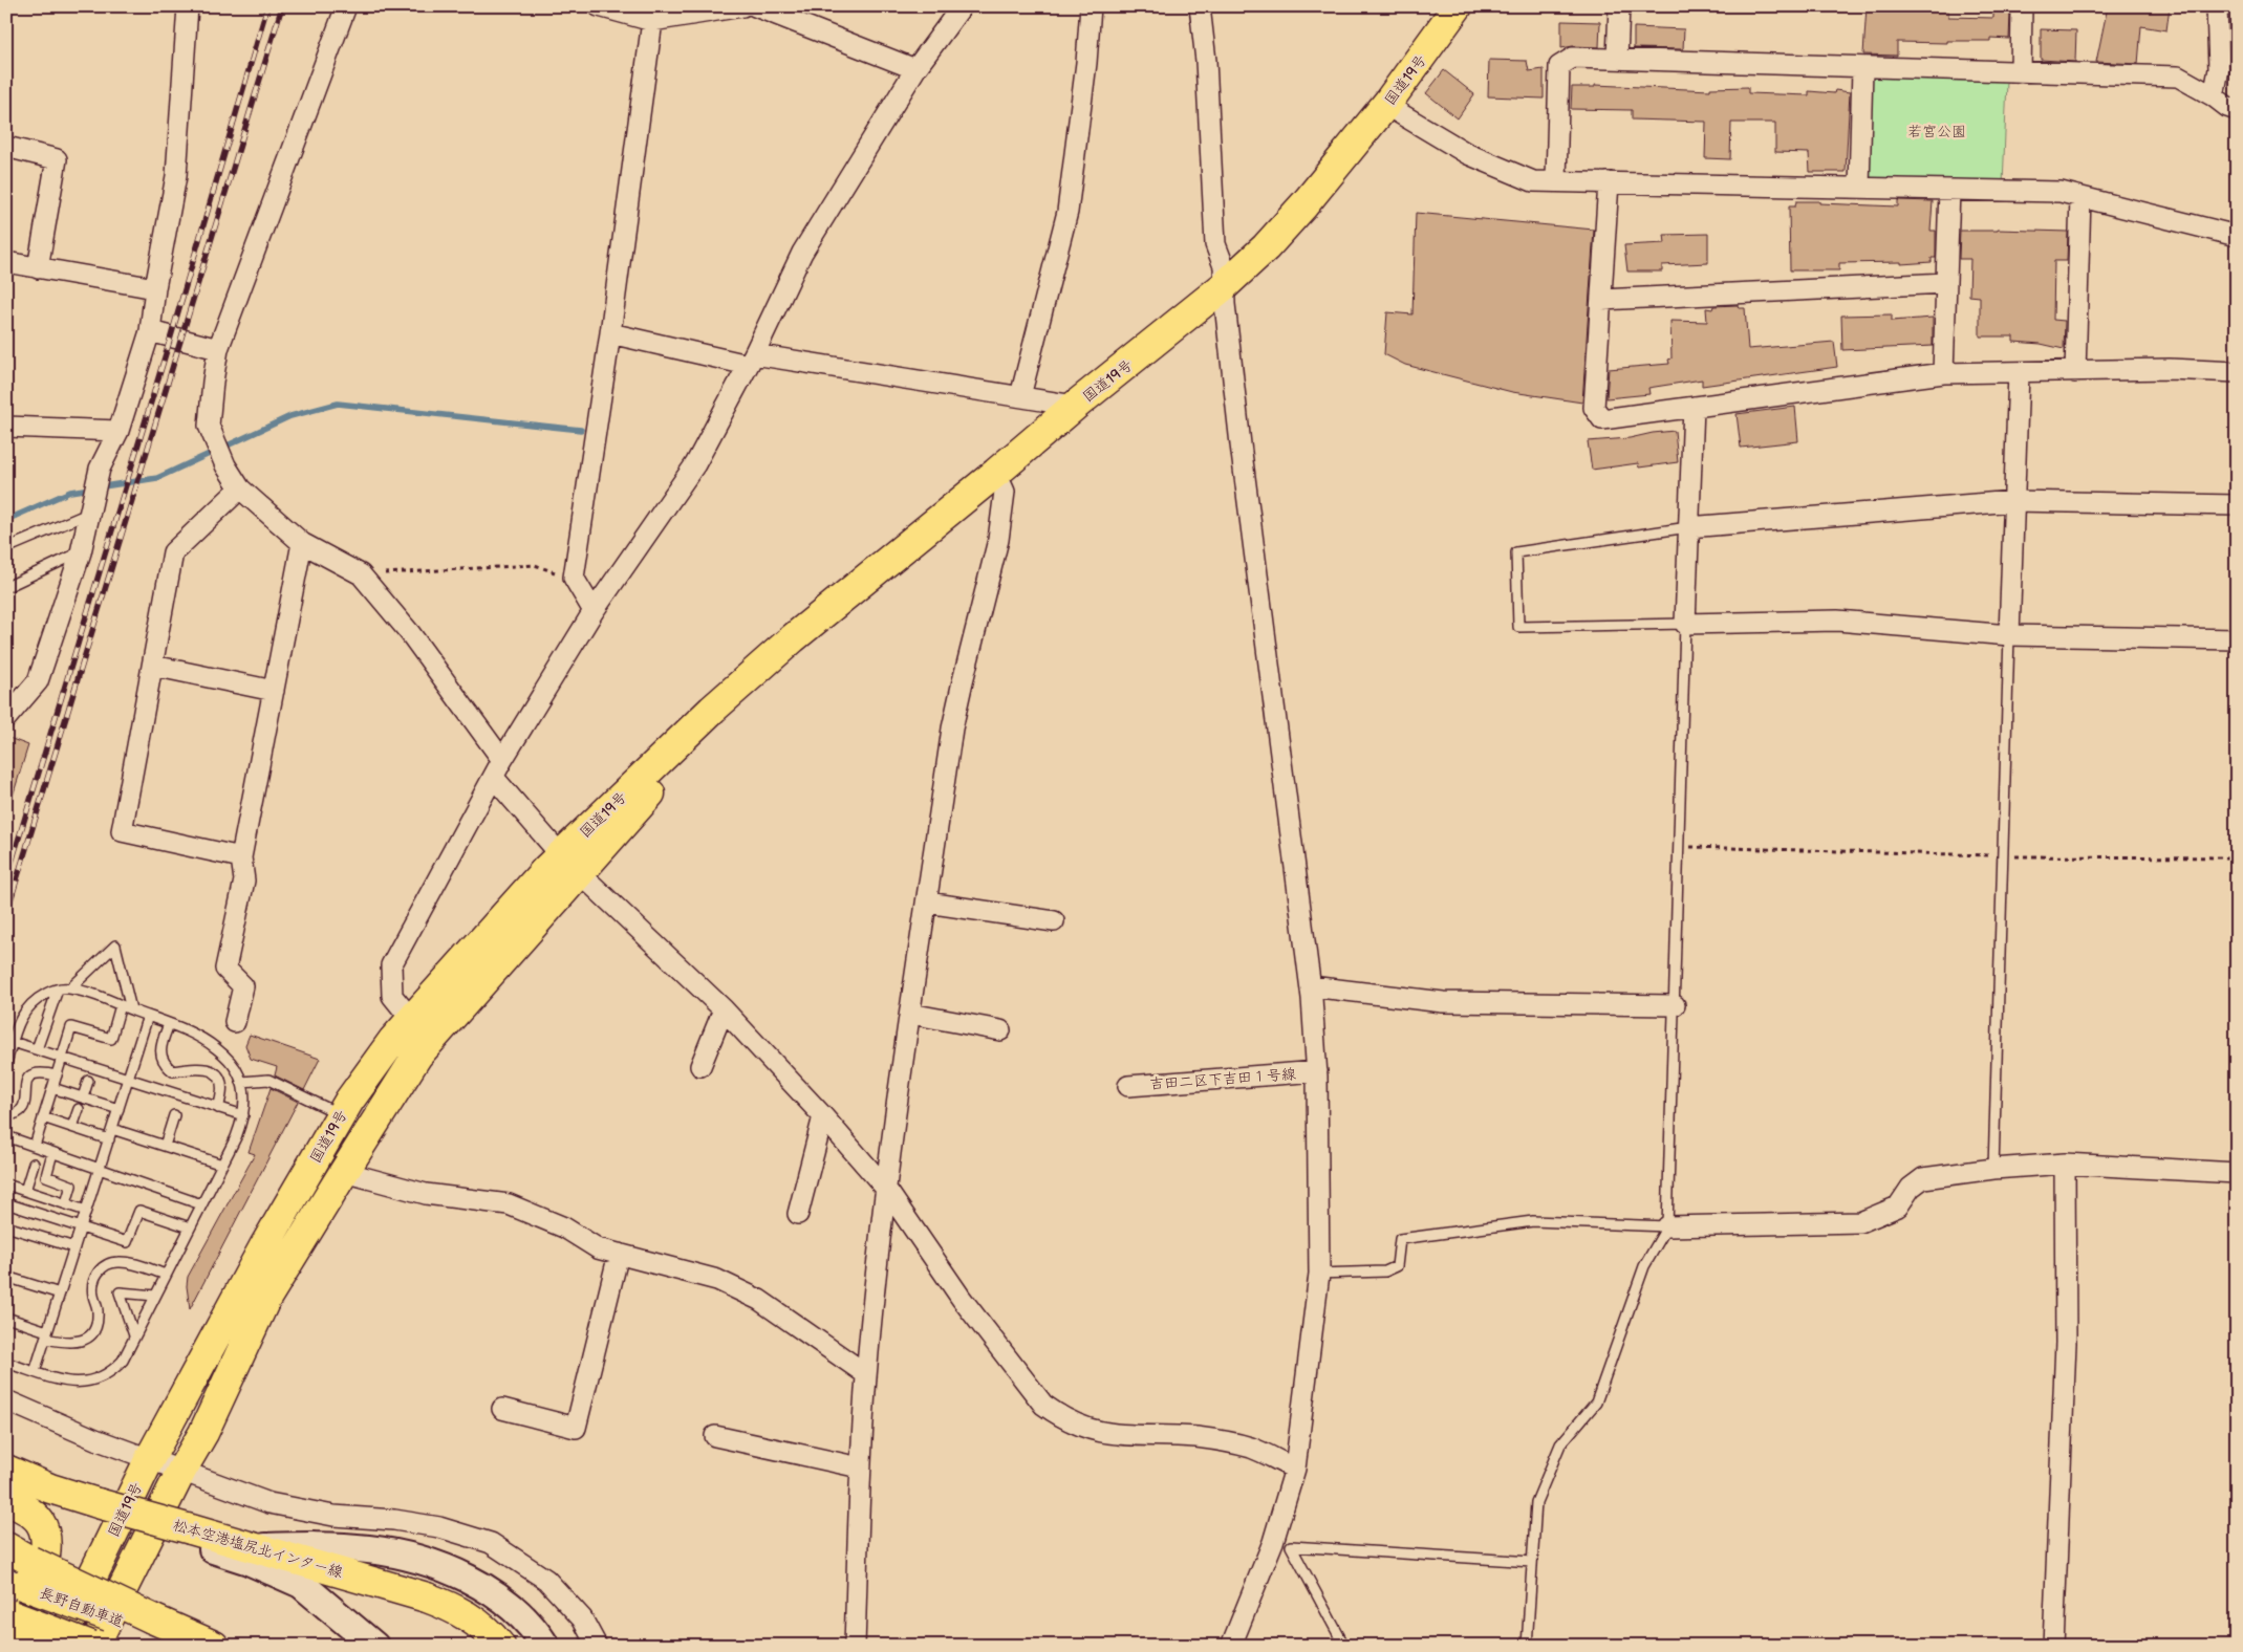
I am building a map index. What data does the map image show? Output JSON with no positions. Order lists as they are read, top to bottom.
{
  "streets": {
    "main road": ["国道19号", "松本空港塩尻北インター線"],
    "street": ["吉田二区下吉田１号線"]
  },
  "parks": ["若宮公園"]
}
